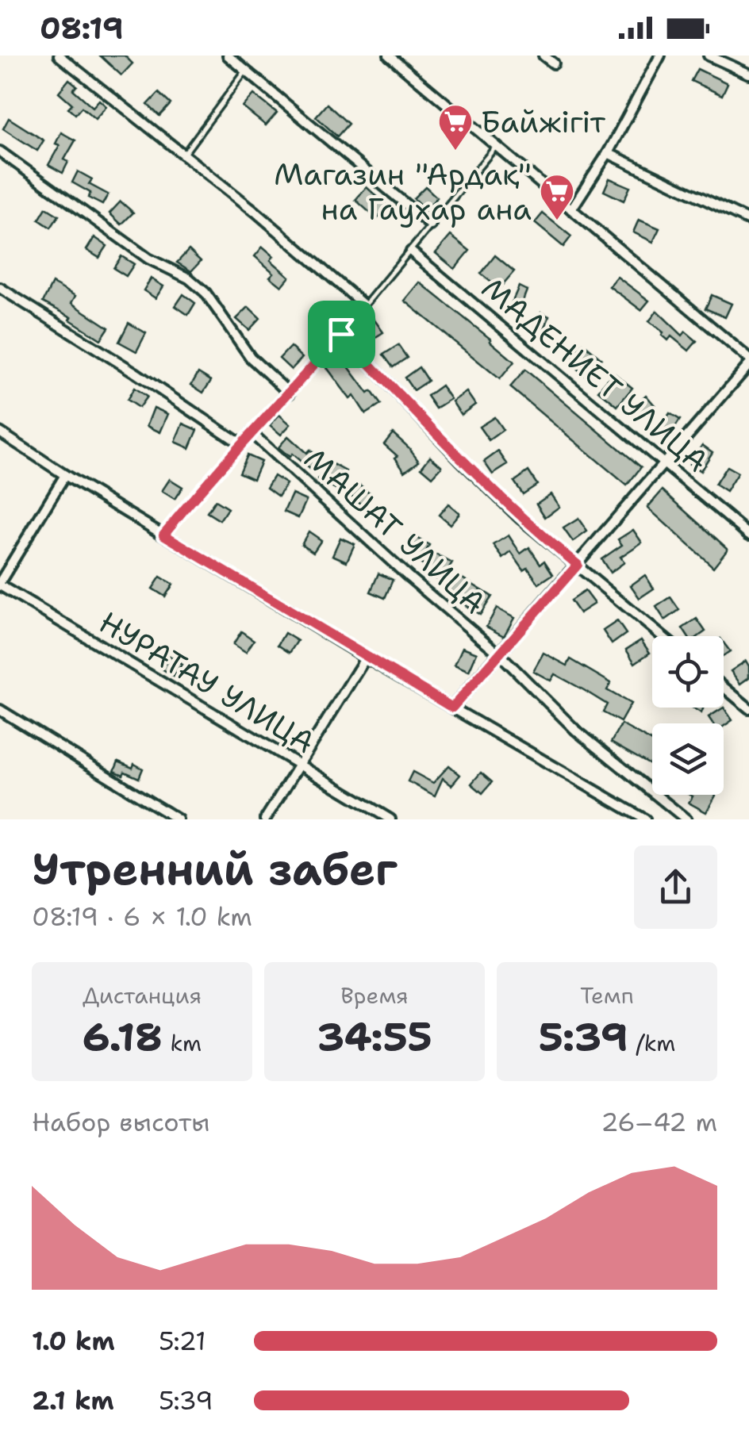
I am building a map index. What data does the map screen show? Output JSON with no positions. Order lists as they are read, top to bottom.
{
  "streets": {
    "street": ["МАДЕНИЕТ УЛИЦА", "МАШАТ УЛИЦА", "НУРАТАУ УЛИЦА"]
  },
  "places": {
    "supermarket": ["Байжігіт", "Магазин \"Ардақ\" на Гаухар ана"]
  },
  "page": {
    "status": "08:19",
    "heading": ["Утренний забег", "08:19 · 6 × 1.0 km"],
    "stats": [
      ["Дистанция", "6.18 km"],
      ["Время", "34:55"],
      ["Темп", "5:39 /km"]
    ],
    "chart": ["Набор высоты", "26–42 m"],
    "list": [
      {
        "name": "1.0 km",
        "note": "5:21"
      },
      {
        "name": "2.1 km",
        "note": "5:39"
      }
    ]
  }
}
